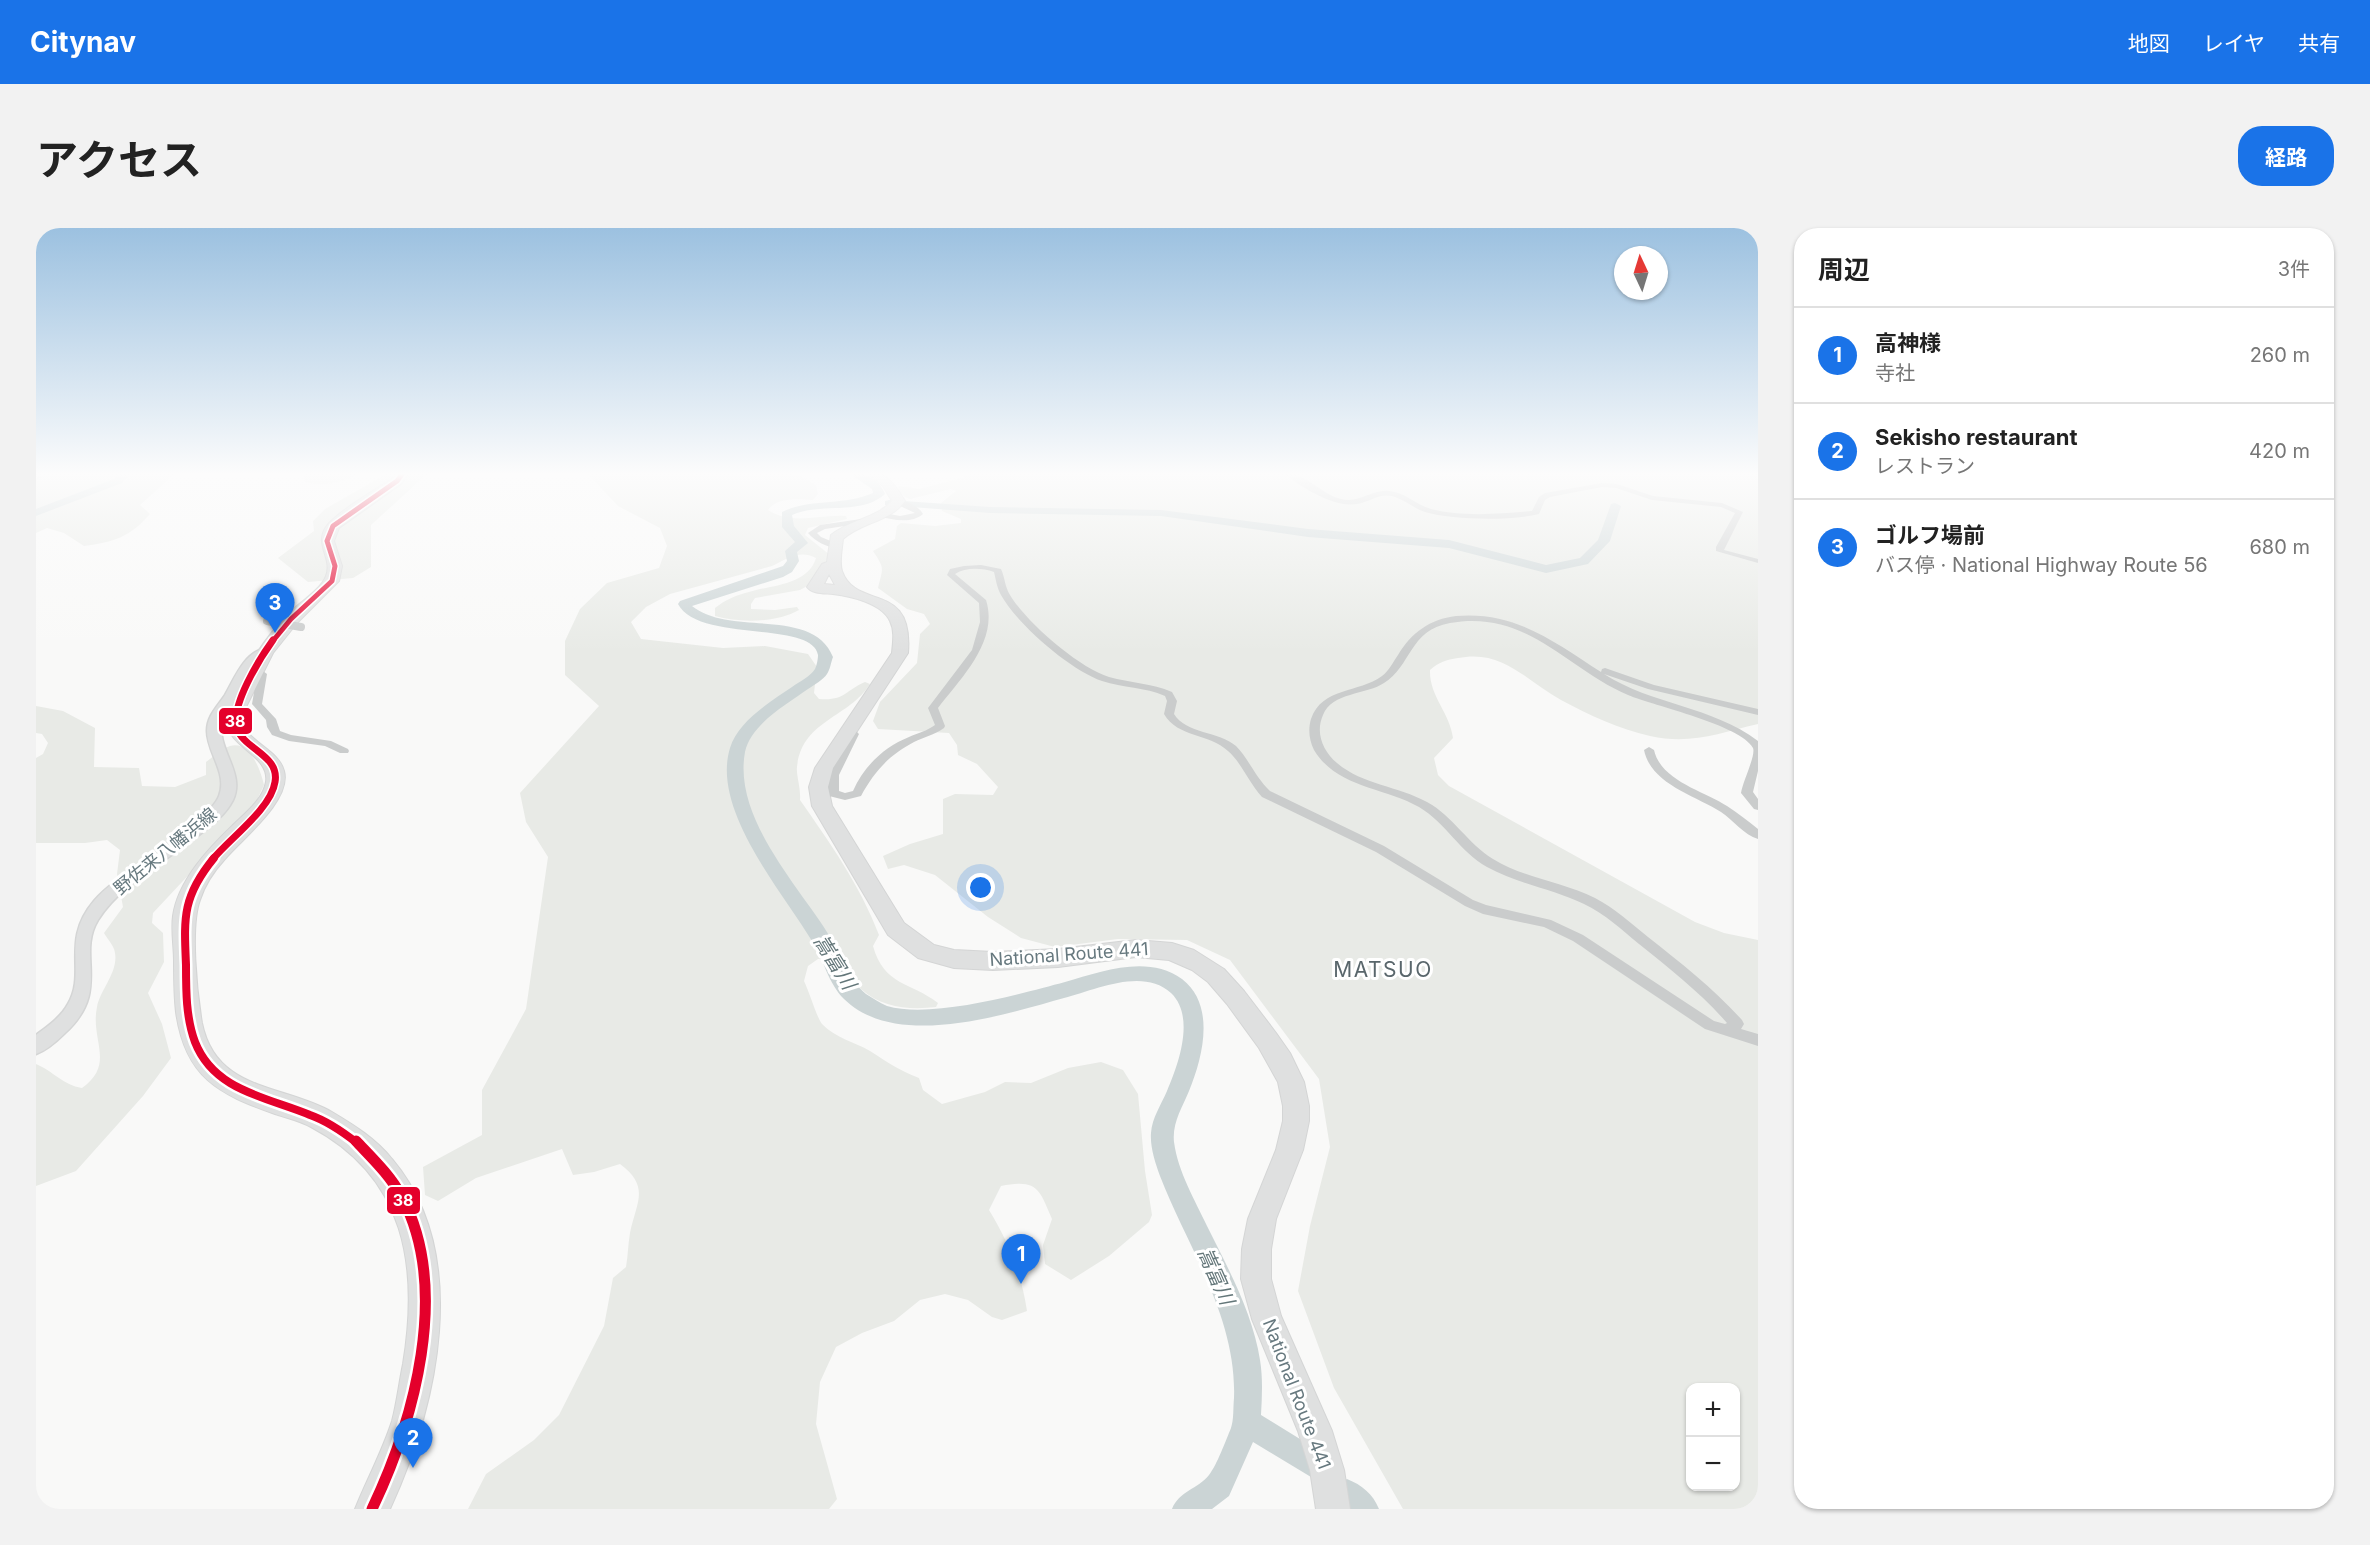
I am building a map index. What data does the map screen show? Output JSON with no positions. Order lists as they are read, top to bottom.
{
  "streets": {
    "highway": ["National Route 441"],
    "main road": ["野佐来八幡浜線"]
  },
  "districts": ["MATSUO"],
  "water": ["嵩富川"],
  "lines": ["transit line 38"],
  "north": "top",
  "page": {
    "header": "Citynav",
    "nav": ["地図", "レイヤ", "共有"],
    "title": "アクセス",
    "buttons": "経路",
    "heading": ["周辺", "3件"],
    "list": [
      {
        "mark": "1",
        "name": "高神様",
        "note": "寺社",
        "value": "260 m"
      },
      {
        "mark": "2",
        "name": "Sekisho restaurant",
        "note": "レストラン",
        "value": "420 m"
      },
      {
        "mark": "3",
        "name": "ゴルフ場前",
        "note": "バス停 · National Highway Route 56",
        "value": "680 m"
      }
    ],
    "pins": ["3", "1", "2"],
    "map_buttons": ["+", "−"]
  }
}
